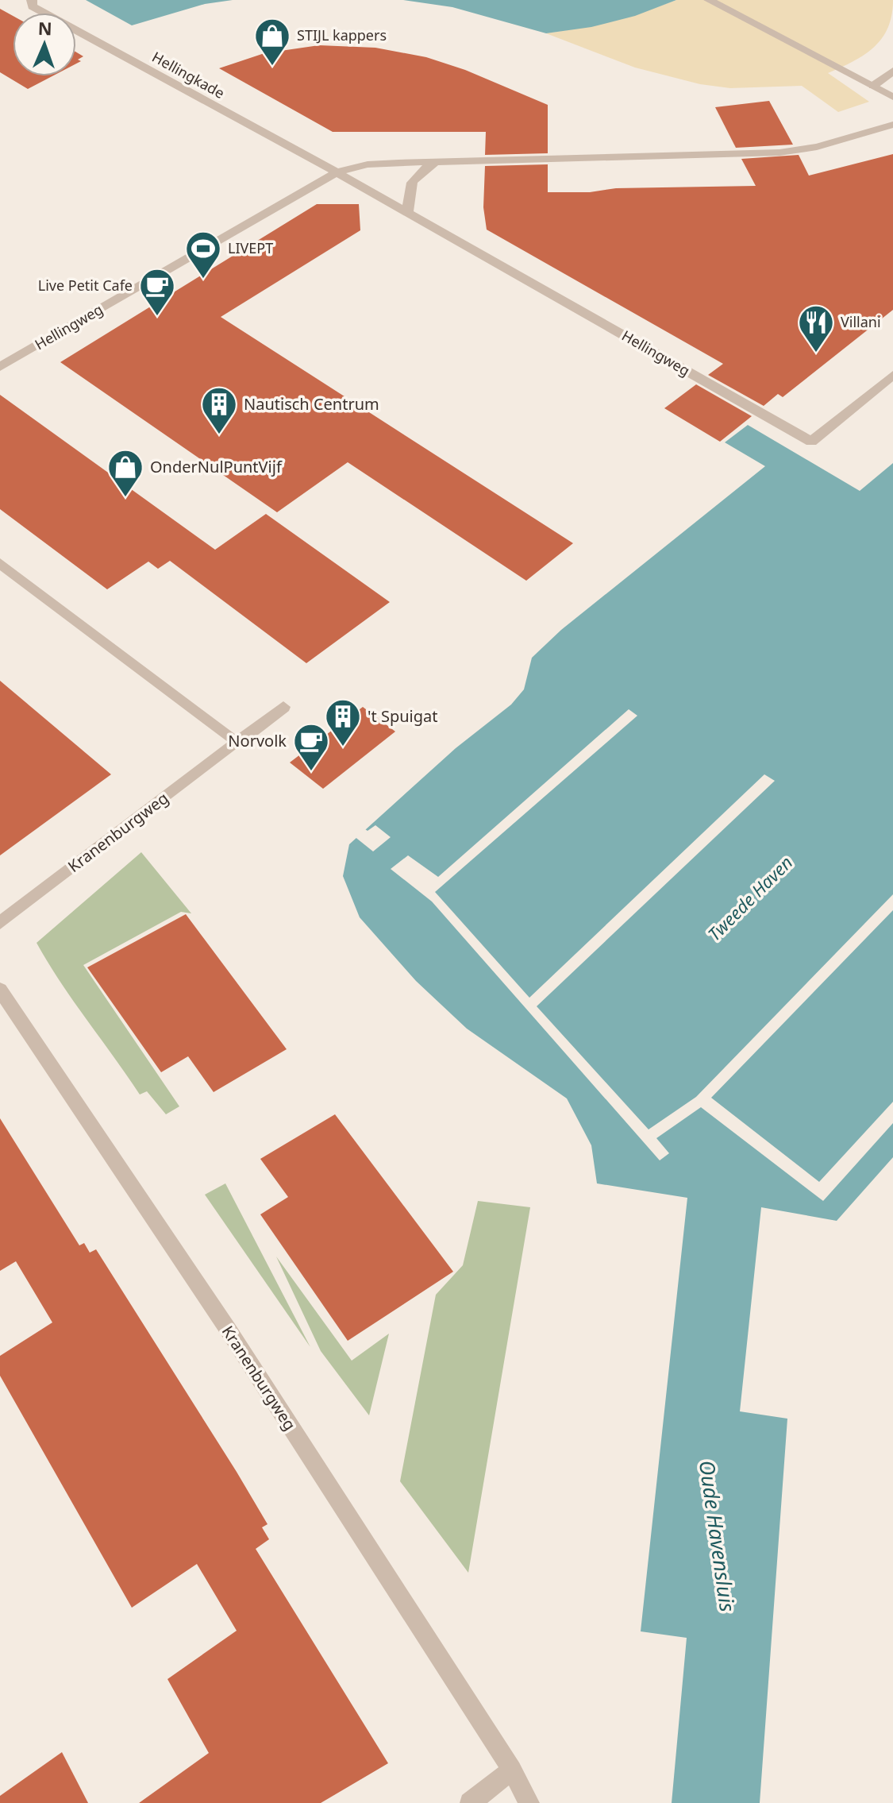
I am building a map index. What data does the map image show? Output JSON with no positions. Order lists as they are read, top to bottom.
{
  "streets": {
    "street": ["Hellingkade", "Hellingweg", "Kranenburgweg"]
  },
  "crossings": [
    ["Hellingkade", "Hellingweg"]
  ],
  "water": ["Tweede Haven", "Oude Havensluis"],
  "places": {
    "shop": ["STIJL kappers", "OnderNulPuntVijf"],
    "sports": ["LIVEPT"],
    "cafe": ["Live Petit Cafe", "Norvolk"],
    "restaurant": ["Villani"],
    "building": ["Nautisch Centrum", "'t Spuigat"]
  },
  "north": "top"
}
